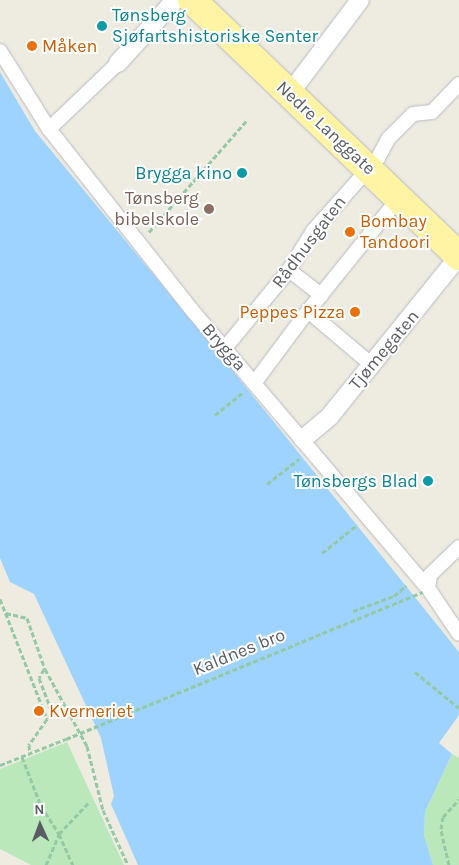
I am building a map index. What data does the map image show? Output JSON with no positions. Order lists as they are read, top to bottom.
{
  "streets": {
    "main road": ["Nedre Langgate"],
    "street": ["Rådhusgaten", "Brygga", "Tjømegaten"],
    "path": ["Kaldnes bro"]
  },
  "crossings": [
    ["Nedre Langgate", "Rådhusgaten"],
    ["Nedre Langgate", "Tjømegaten"],
    ["Rådhusgaten", "Brygga"],
    ["Brygga", "Tjømegaten"],
    ["Brygga", "Kaldnes bro"]
  ],
  "places": [
    "Tønsberg Sjøfartshistoriske Senter",
    "Måken",
    "Brygga kino",
    "Tønsberg bibelskole",
    "Bombay Tandoori",
    "Peppes Pizza",
    "Tønsbergs Blad",
    "Kverneriet"
  ],
  "north": "top"
}
